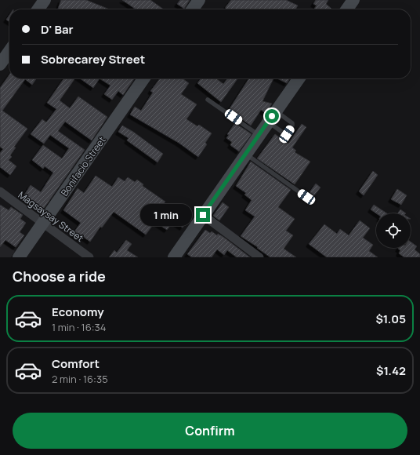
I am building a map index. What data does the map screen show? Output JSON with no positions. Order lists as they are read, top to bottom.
{
  "streets": {
    "street": ["Bonifacio Street", "Magsaysay Street"]
  },
  "crossings": [
    ["Bonifacio Street", "Magsaysay Street"]
  ],
  "page": {
    "banner": ["D' Bar", "Sobrecarey Street"],
    "bubble": "1 min",
    "heading": "Choose a ride",
    "list": [
      {
        "name": "Economy",
        "note": "1 min · 16:34",
        "value": "$1.05"
      },
      {
        "name": "Comfort",
        "note": "2 min · 16:35",
        "value": "$1.42"
      }
    ],
    "buttons": "Confirm"
  }
}
